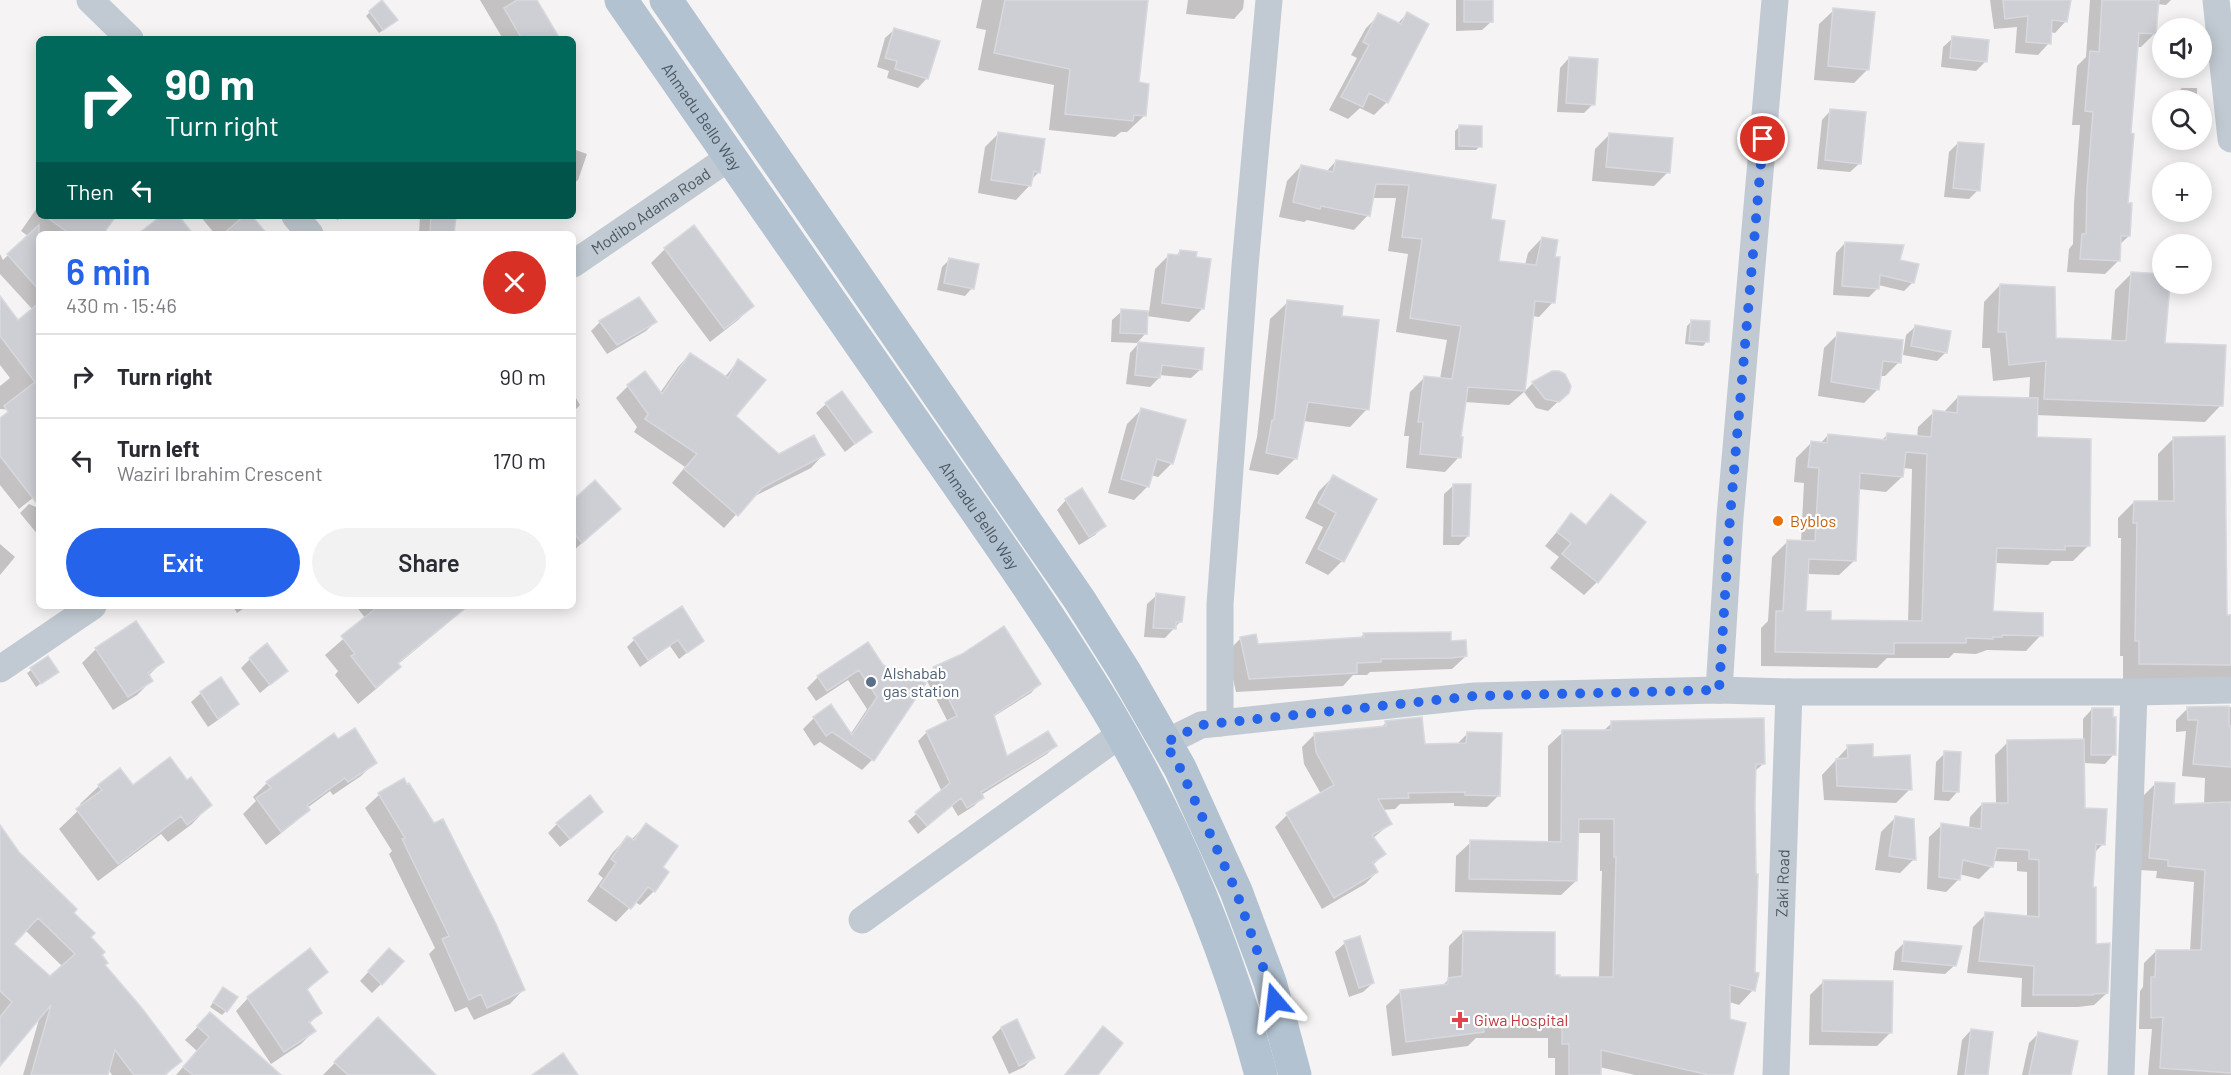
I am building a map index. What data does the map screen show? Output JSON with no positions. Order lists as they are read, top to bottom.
{
  "streets": {
    "main road": ["Ahmadu Bello Way"],
    "street": ["Modibo Adama Road", "Zaki Road"]
  },
  "crossings": [
    ["Ahmadu Bello Way", "Modibo Adama Road"]
  ],
  "places": {
    "other": ["Byblos", "Alshabab gas station"],
    "health": ["Giwa Hospital"]
  },
  "page": {
    "map_buttons": ["+", "−"],
    "turn": ["90 m", "Turn right"],
    "then": "Then",
    "heading": ["6 min", "430 m · 15:46"],
    "list": [
      {
        "name": "Turn right",
        "value": "90 m"
      },
      {
        "name": "Turn left",
        "note": "Waziri Ibrahim Crescent",
        "value": "170 m"
      }
    ],
    "buttons": ["Exit", "Share"]
  }
}
